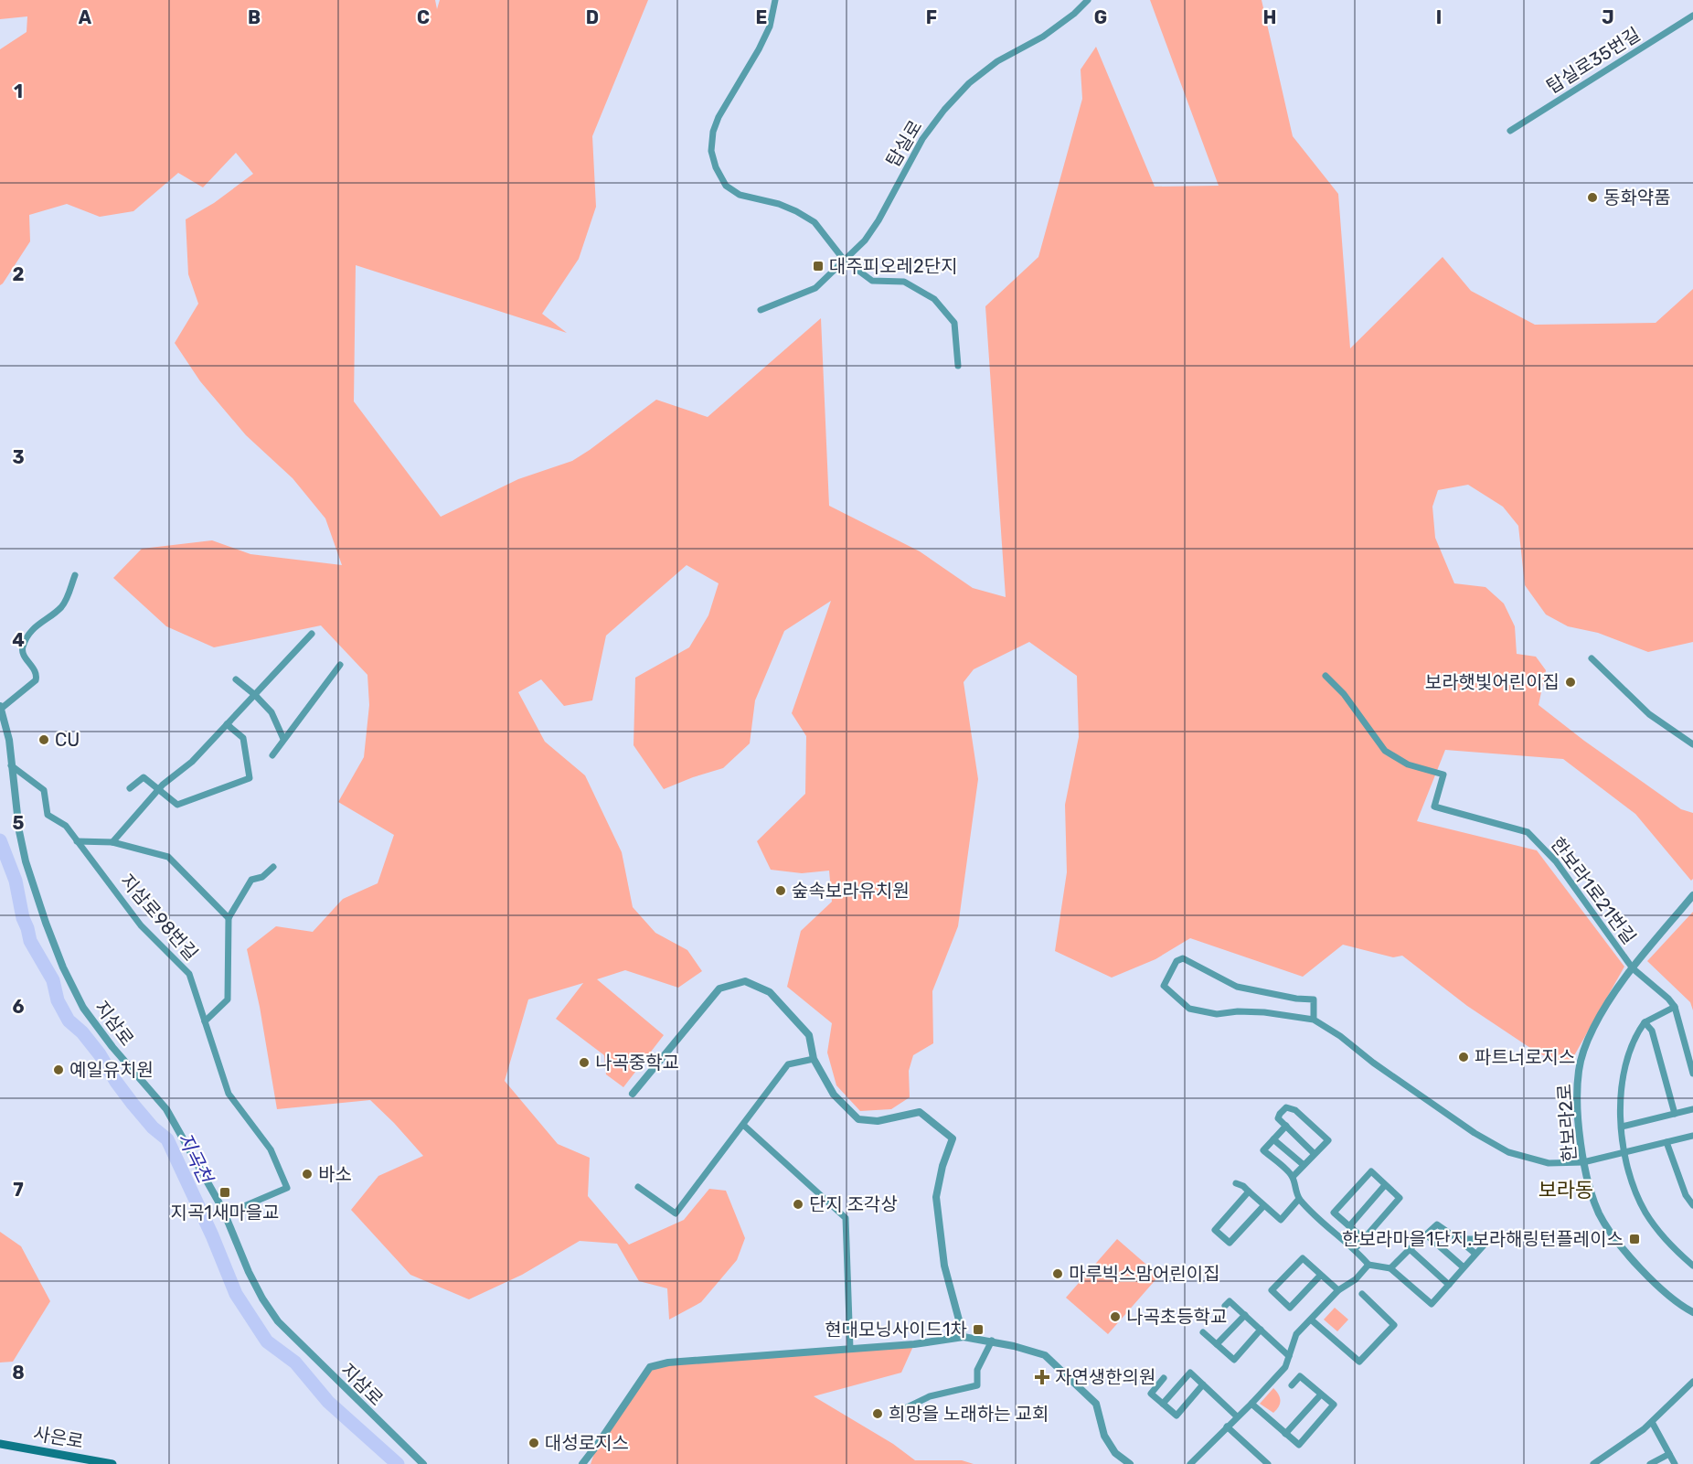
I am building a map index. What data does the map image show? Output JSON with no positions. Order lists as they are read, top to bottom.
{
  "streets": {
    "main road": ["사은로"],
    "street": [
      "탑실로35번길",
      "탑실로",
      "한보라1로21번길",
      "지삼로98번길",
      "지삼로",
      "한보라2로"
    ]
  },
  "crossings": [
    ["한보라1로21번길", "한보라2로"],
    ["지삼로98번길", "지삼로"]
  ],
  "districts": ["보라동"],
  "water": ["지곡천"],
  "places": {
    "other": [
      "동화약품",
      "보라햇빛어린이집",
      "CU",
      "숲속보라유치원",
      "파트너로지스",
      "나곡중학교",
      "예일유치원",
      "바소",
      "단지 조각상",
      "마루빅스맘어린이집",
      "나곡초등학교",
      "희망을 노래하는 교회",
      "대성로지스"
    ],
    "transit": [
      "대주피오레2단지",
      "지곡1새마을교",
      "한보라마을1단지.보라해링턴플레이스",
      "현대모닝사이드1차"
    ],
    "health": ["자연생한의원"]
  },
  "grid": {
    "columns": [
      "A",
      "B",
      "C",
      "D",
      "E",
      "F",
      "G",
      "H",
      "I",
      "J"
    ],
    "rows": [
      "1",
      "2",
      "3",
      "4",
      "5",
      "6",
      "7",
      "8"
    ]
  }
}
